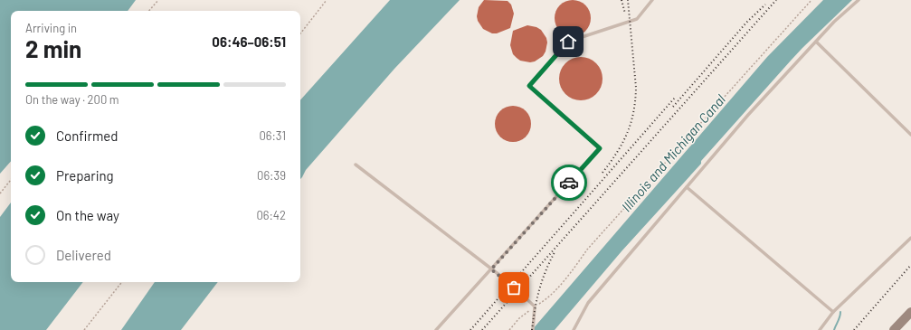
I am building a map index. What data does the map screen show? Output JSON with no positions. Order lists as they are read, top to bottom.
{
  "water": ["Illinois and Michigan Canal"],
  "page": {
    "heading": ["2 min", "Arriving in", "06:46–06:51"],
    "bar": "On the way · 200 m",
    "list": [
      ["Confirmed", "06:31"],
      ["Preparing", "06:39"],
      ["On the way", "06:42"],
      "Delivered"
    ]
  }
}
